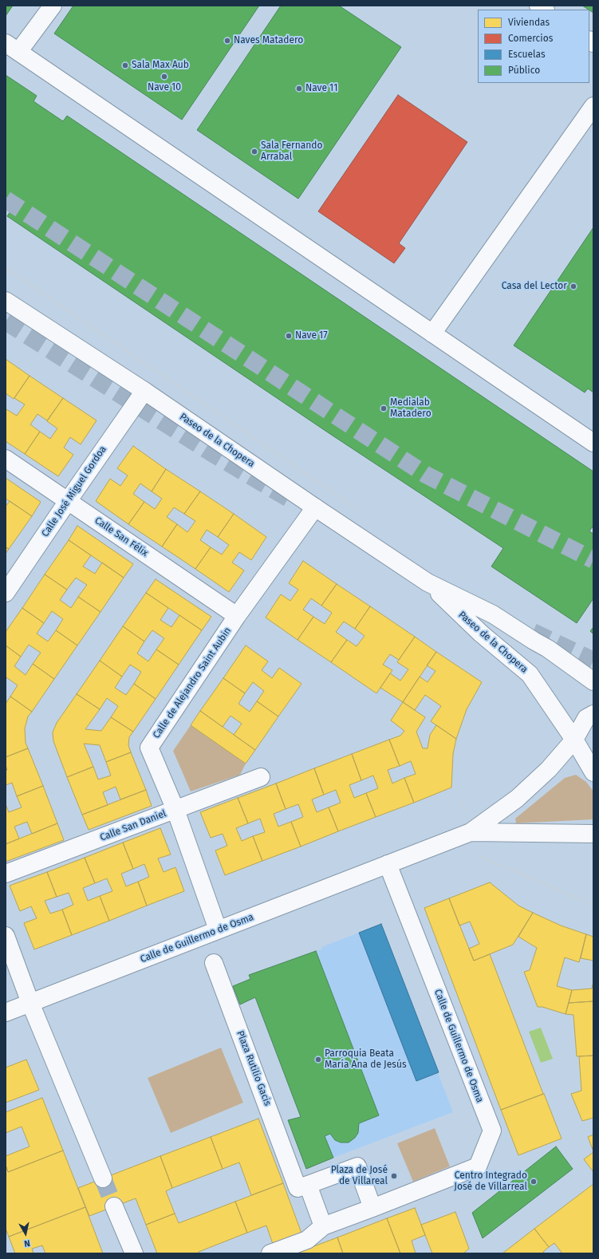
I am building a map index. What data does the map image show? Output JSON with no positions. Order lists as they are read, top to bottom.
{
  "streets": {
    "street": [
      "Paseo de la Chopera",
      "Calle José Miguel Gordoa",
      "Calle San Félix",
      "Calle de Alejandro Saint Aubin",
      "Calle San Daniel",
      "Calle de Guillermo de Osma",
      "Plaza Rutilio Gacis"
    ]
  },
  "crossings": [
    ["Paseo de la Chopera", "Calle José Miguel Gordoa"],
    ["Paseo de la Chopera", "Calle de Alejandro Saint Aubin"],
    ["Paseo de la Chopera", "Calle de Guillermo de Osma"],
    ["Calle José Miguel Gordoa", "Calle San Félix"],
    ["Calle San Félix", "Calle de Alejandro Saint Aubin"],
    ["Calle de Alejandro Saint Aubin", "Calle San Daniel"],
    ["Calle de Alejandro Saint Aubin", "Calle de Guillermo de Osma"]
  ],
  "places": [
    "Naves Matadero",
    "Sala Max Aub",
    "Nave 10",
    "Nave 11",
    "Sala Fernando Arrabal",
    "Casa del Lector",
    "Nave 17",
    "Medialab Matadero",
    "Parroquia Beata María Ana de Jesús",
    "Plaza de José de Villareal",
    "Centro Integrado José de Villarreal"
  ],
  "legend": [
    "Viviendas",
    "Comercios",
    "Escuelas",
    "Público"
  ],
  "north": "bottom"
}
